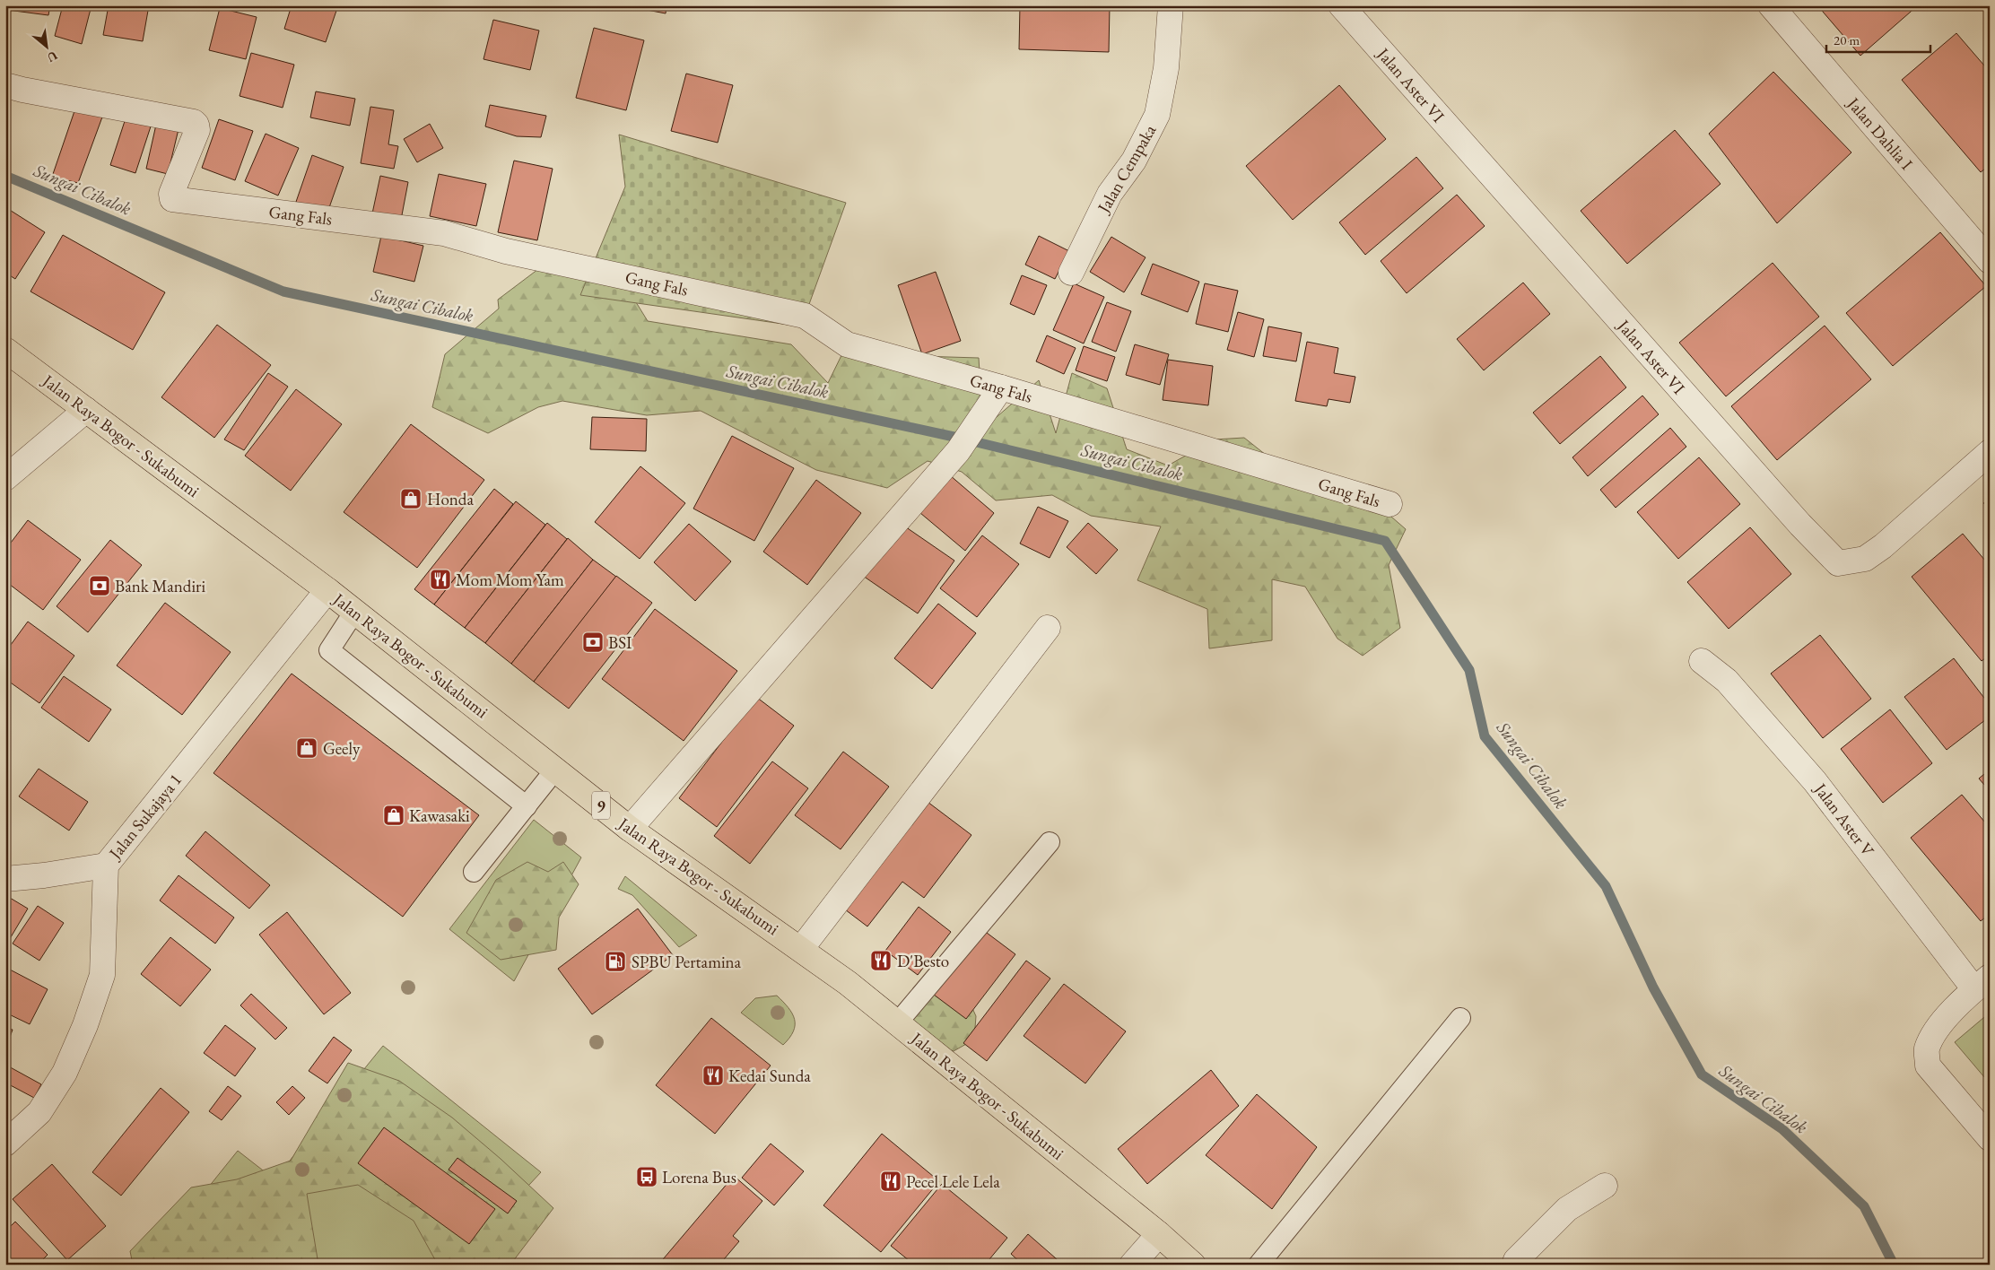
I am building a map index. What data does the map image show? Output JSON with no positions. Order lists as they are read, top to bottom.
{
  "streets": {
    "highway": ["Jalan Raya Bogor - Sukabumi", "9"],
    "street": [
      "Jalan Aster VI",
      "Jalan Dahlia I",
      "Jalan Cempaka",
      "Gang Fals",
      "Jalan Sukajaya 1",
      "Jalan Aster V"
    ]
  },
  "crossings": [
    ["Jalan Raya Bogor - Sukabumi", "Jalan Sukajaya 1"]
  ],
  "water": ["Sungai Cibalok"],
  "places": {
    "shop": ["Honda", "Geely", "Kawasaki"],
    "restaurant": [
      "Mom Mom Yam",
      "D'Besto",
      "Kedai Sunda",
      "Pecel Lele Lela"
    ],
    "bank": ["Bank Mandiri", "BSI"],
    "fuel station": ["SPBU Pertamina"],
    "bus stop": ["Lorena Bus"]
  },
  "scale_bar": "20 m",
  "north": "bottom right"
}
